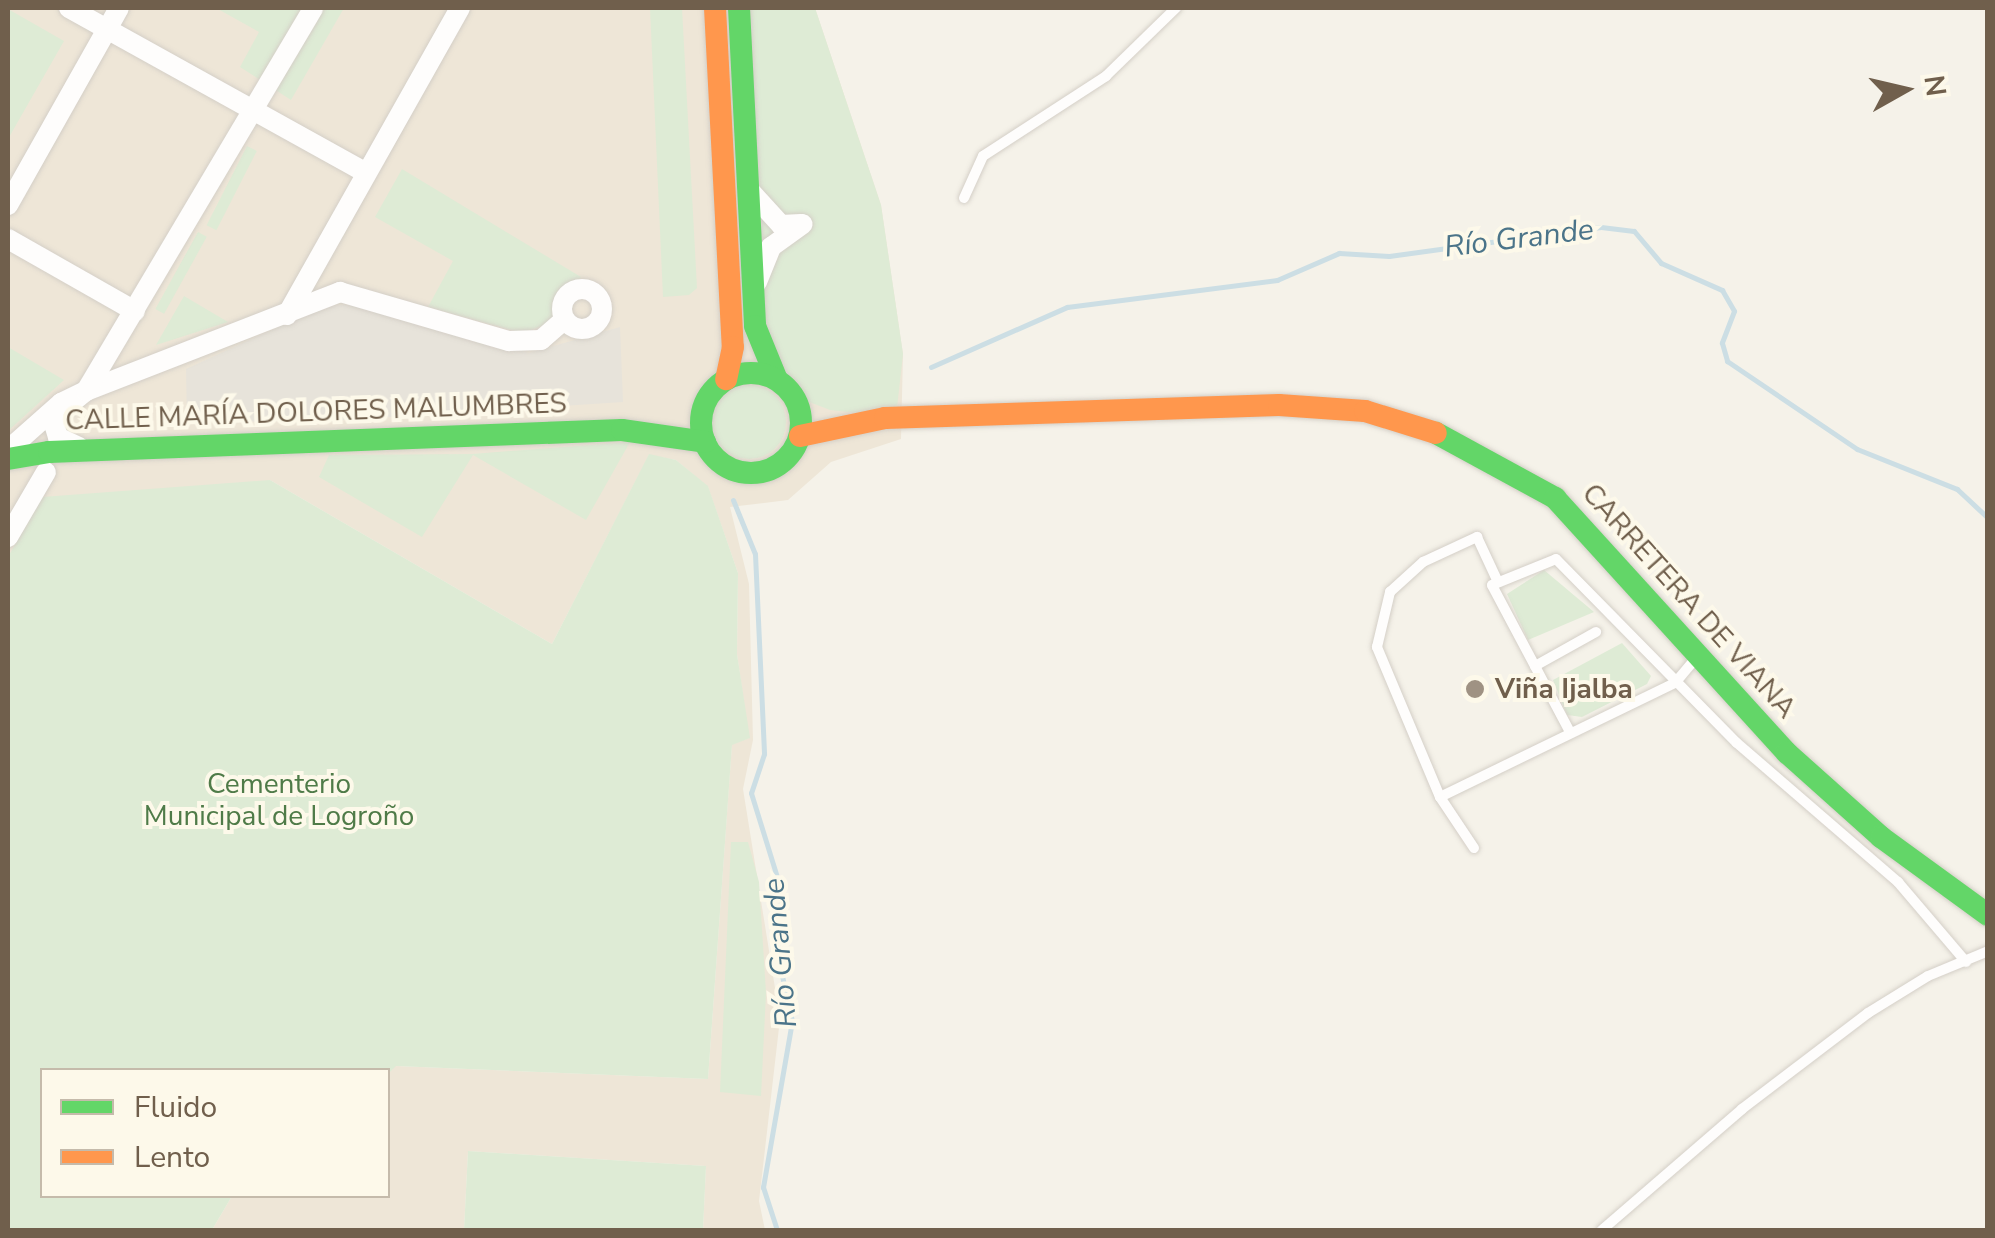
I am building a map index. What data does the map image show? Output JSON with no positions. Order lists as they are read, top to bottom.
{
  "streets": {
    "main road": ["CALLE MARÍA DOLORES MALUMBRES", "CARRETERA DE VIANA"]
  },
  "crossings": [
    ["CALLE MARÍA DOLORES MALUMBRES", "CARRETERA DE VIANA"]
  ],
  "water": ["Río Grande"],
  "parks": ["Cementerio Municipal de Logroño"],
  "places": ["Viña Ijalba"],
  "legend": ["Fluido", "Lento"],
  "north": "right"
}
